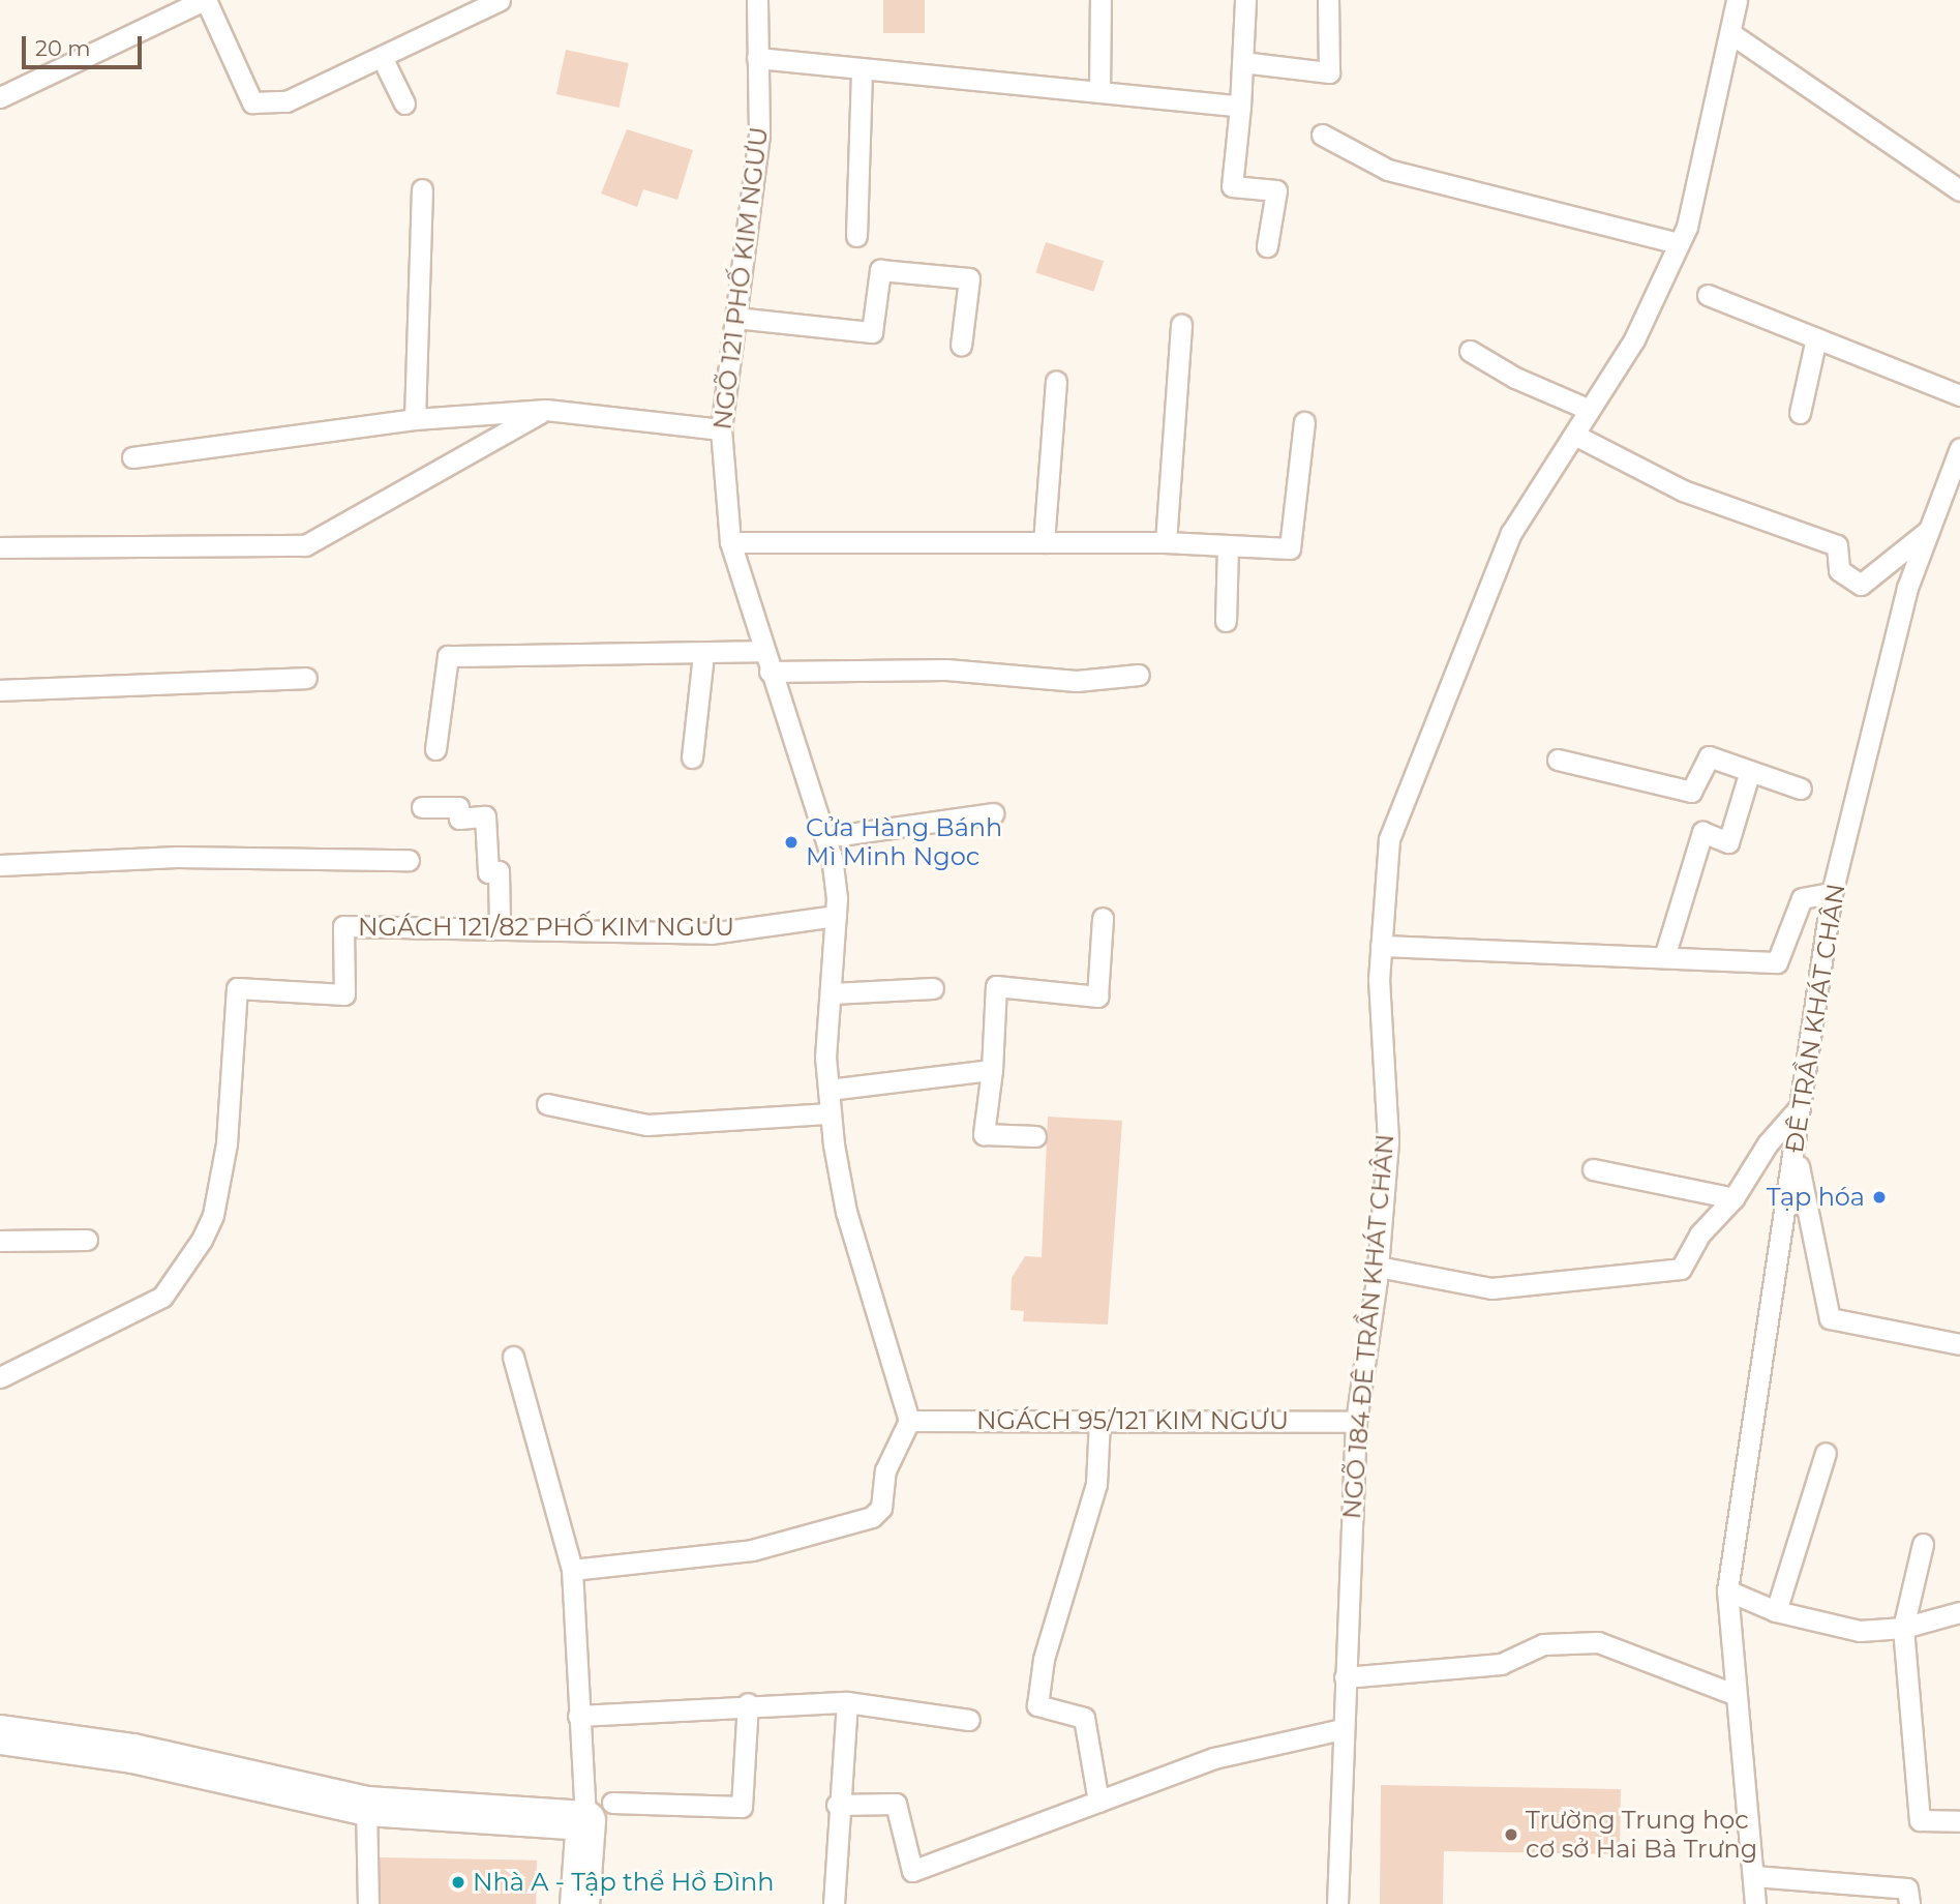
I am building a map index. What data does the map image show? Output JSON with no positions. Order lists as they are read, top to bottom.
{
  "streets": {
    "lane": [
      "NGÕ 121 PHỐ KIM NGƯU",
      "NGÁCH 121/82 PHỐ KIM NGƯU",
      "ĐÊ TRẦN KHÁT CHÂN",
      "NGÕ 184 ĐÊ TRẦN KHÁT CHÂN",
      "NGÁCH 95/121 KIM NGƯU"
    ]
  },
  "crossings": [
    ["NGÕ 121 PHỐ KIM NGƯU", "NGÁCH 121/82 PHỐ KIM NGƯU"],
    ["NGÕ 121 PHỐ KIM NGƯU", "NGÁCH 95/121 KIM NGƯU"],
    ["NGÕ 184 ĐÊ TRẦN KHÁT CHÂN", "NGÁCH 95/121 KIM NGƯU"]
  ],
  "places": [
    "Cửa Hàng Bánh Mì Minh Ngoc",
    "Tạp hóa",
    "Trường Trung học cơ sở Hai Bà Trưng",
    "Nhà A - Tập thể Hồ Đình"
  ],
  "scale_bar": "20 m"
}
